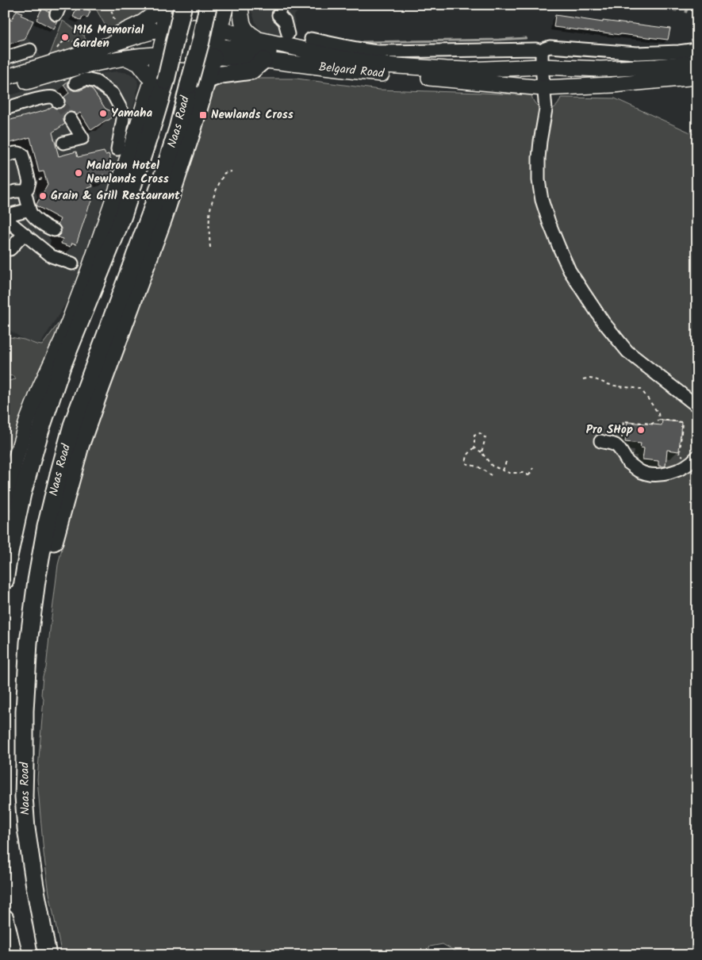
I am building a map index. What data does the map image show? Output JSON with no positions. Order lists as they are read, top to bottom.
{
  "streets": {
    "highway": ["Naas Road"],
    "main road": ["Belgard Road"]
  },
  "places": {
    "other": [
      "1916 Memorial Garden",
      "Yamaha",
      "Maldron Hotel Newlands Cross",
      "Grain & Grill Restaurant",
      "Pro SHop"
    ],
    "transit": ["Newlands Cross"]
  }
}
